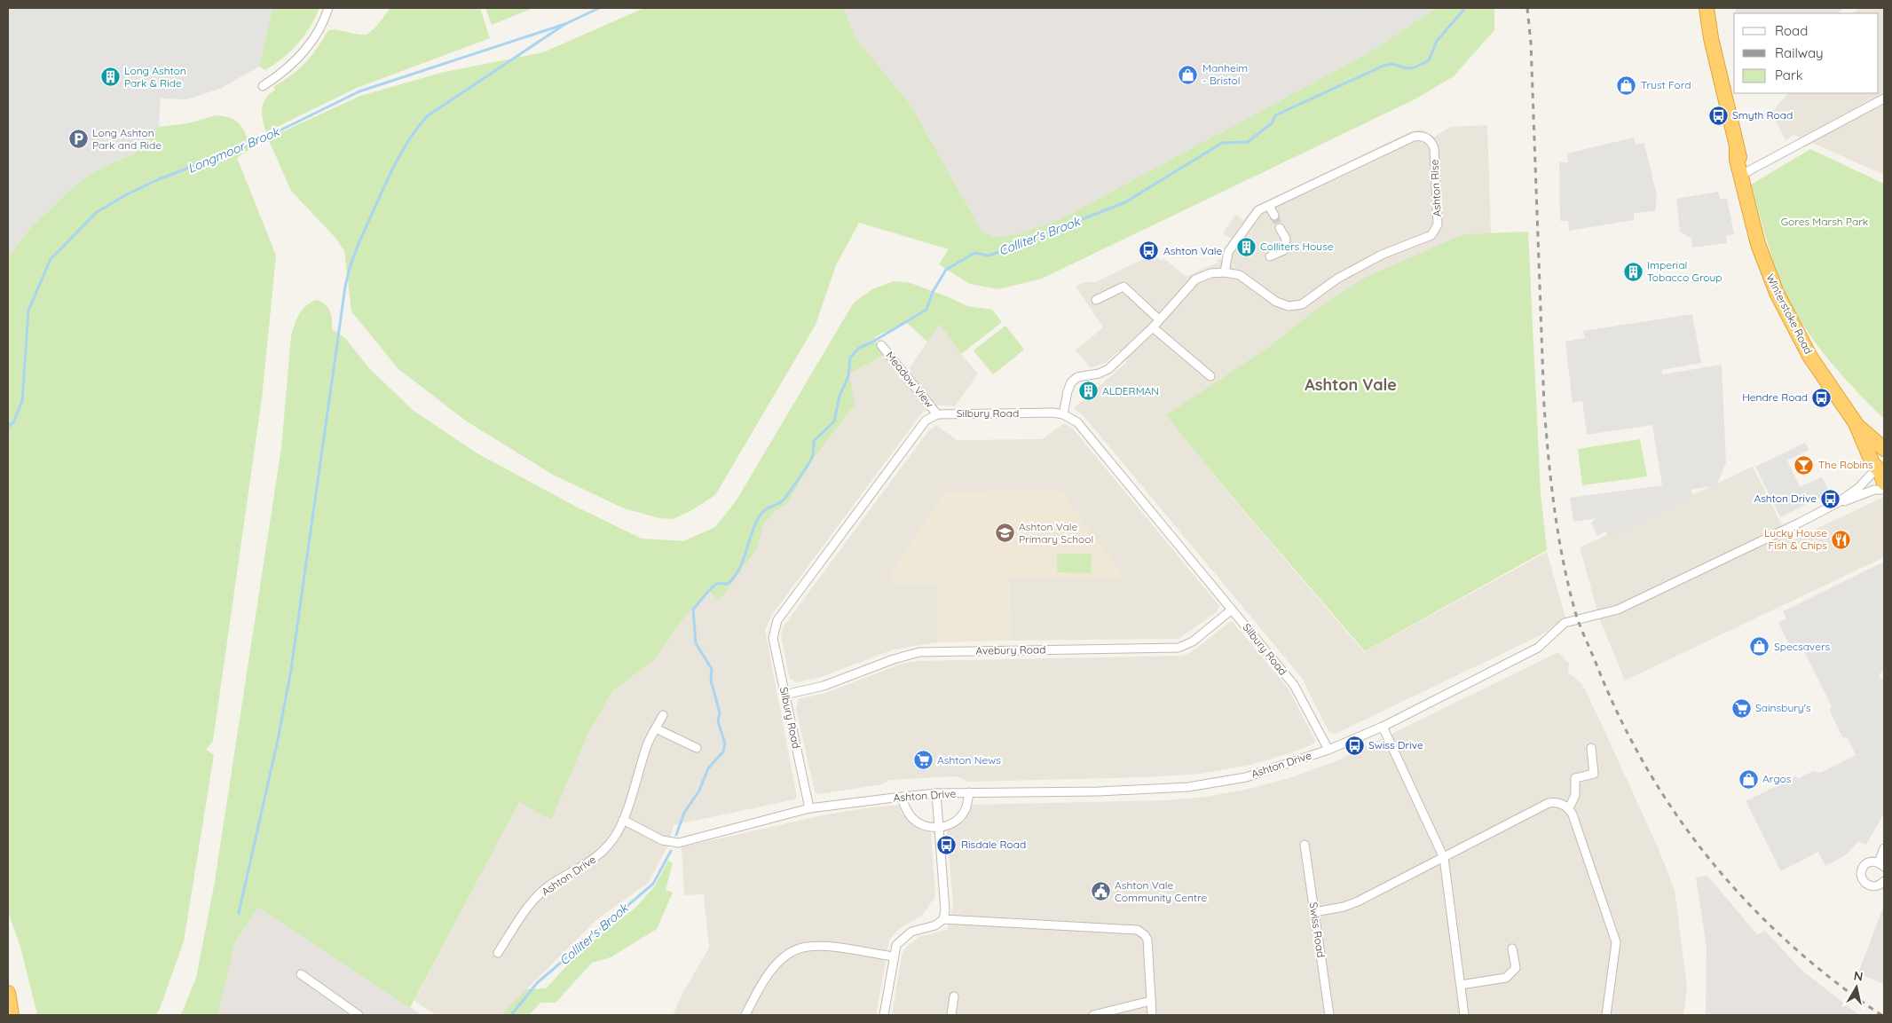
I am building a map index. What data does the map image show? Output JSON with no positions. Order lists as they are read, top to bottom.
{
  "streets": {
    "highway": ["Winterstoke Road"],
    "street": [
      "Ashton Rise",
      "Meadow View",
      "Silbury Road",
      "Avebury Road",
      "Ashton Drive",
      "Swiss Road"
    ]
  },
  "crossings": [
    ["Ashton Rise", "Silbury Road"],
    ["Winterstoke Road", "Ashton Drive"],
    ["Meadow View", "Silbury Road"],
    ["Silbury Road", "Avebury Road"],
    ["Silbury Road", "Ashton Drive"]
  ],
  "districts": ["Ashton Vale"],
  "water": ["Longmoor Brook", "Colliter's Brook"],
  "parks": ["Gores Marsh Park"],
  "places": {
    "shop": [
      "Manheim - Bristol",
      "Trust Ford",
      "Specsavers",
      "Argos"
    ],
    "building": [
      "Long Ashton Park & Ride",
      "Colliters House",
      "Imperial Tobacco Group",
      "ALDERMAN"
    ],
    "bus stop": [
      "Smyth Road",
      "Ashton Vale",
      "Hendre Road",
      "Ashton Drive",
      "Swiss Drive",
      "Risdale Road"
    ],
    "parking": ["Long Ashton Park and Ride"],
    "bar": ["The Robins"],
    "school or university": ["Ashton Vale Primary School"],
    "restaurant": ["Lucky House Fish & Chips"],
    "supermarket": ["Sainsbury's", "Ashton News"],
    "public building": ["Ashton Vale Community Centre"]
  },
  "legend": ["Road", "Railway", "Park"],
  "north": "top"
}
